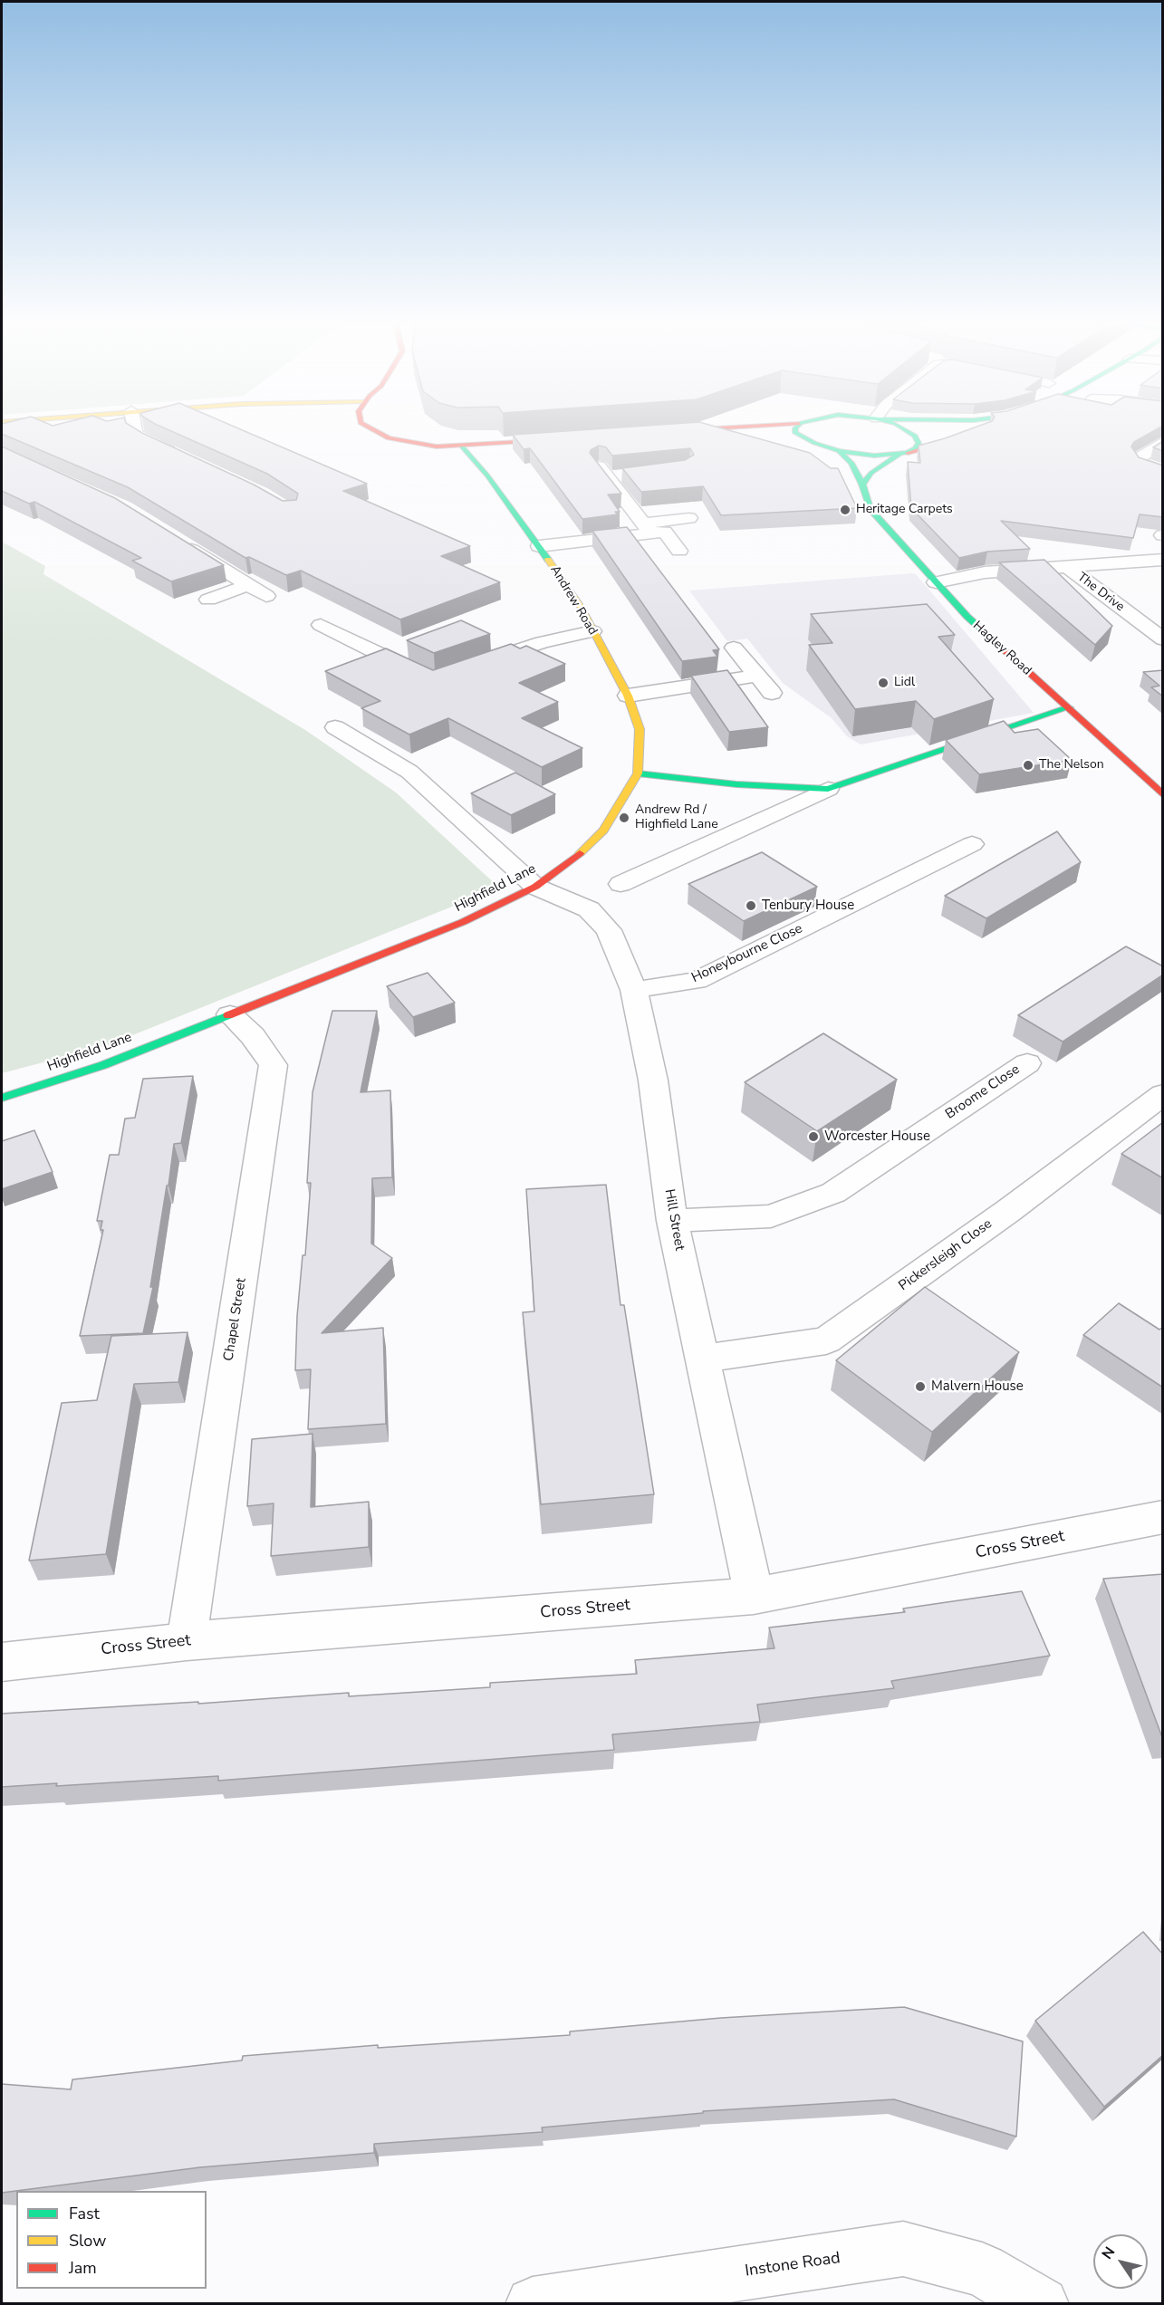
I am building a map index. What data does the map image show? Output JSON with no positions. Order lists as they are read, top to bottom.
{
  "streets": {
    "main road": ["Andrew Road", "Hagley Road", "Highfield Lane"],
    "street": [
      "The Drive",
      "Honeybourne Close",
      "Broome Close",
      "Hill Street",
      "Pickersleigh Close",
      "Chapel Street",
      "Cross Street",
      "Instone Road"
    ]
  },
  "crossings": [
    ["The Drive", "Hagley Road"],
    ["Andrew Road", "Highfield Lane"],
    ["Highfield Lane", "Hill Street"],
    ["Highfield Lane", "Chapel Street"],
    ["Honeybourne Close", "Hill Street"],
    ["Broome Close", "Hill Street"],
    ["Hill Street", "Pickersleigh Close"],
    ["Hill Street", "Cross Street"],
    ["Chapel Street", "Cross Street"]
  ],
  "places": [
    "Heritage Carpets",
    "Lidl",
    "The Nelson",
    "Andrew Rd / Highfield Lane",
    "Tenbury House",
    "Worcester House",
    "Malvern House"
  ],
  "legend": ["Fast", "Slow", "Jam"],
  "north": "top left"
}
